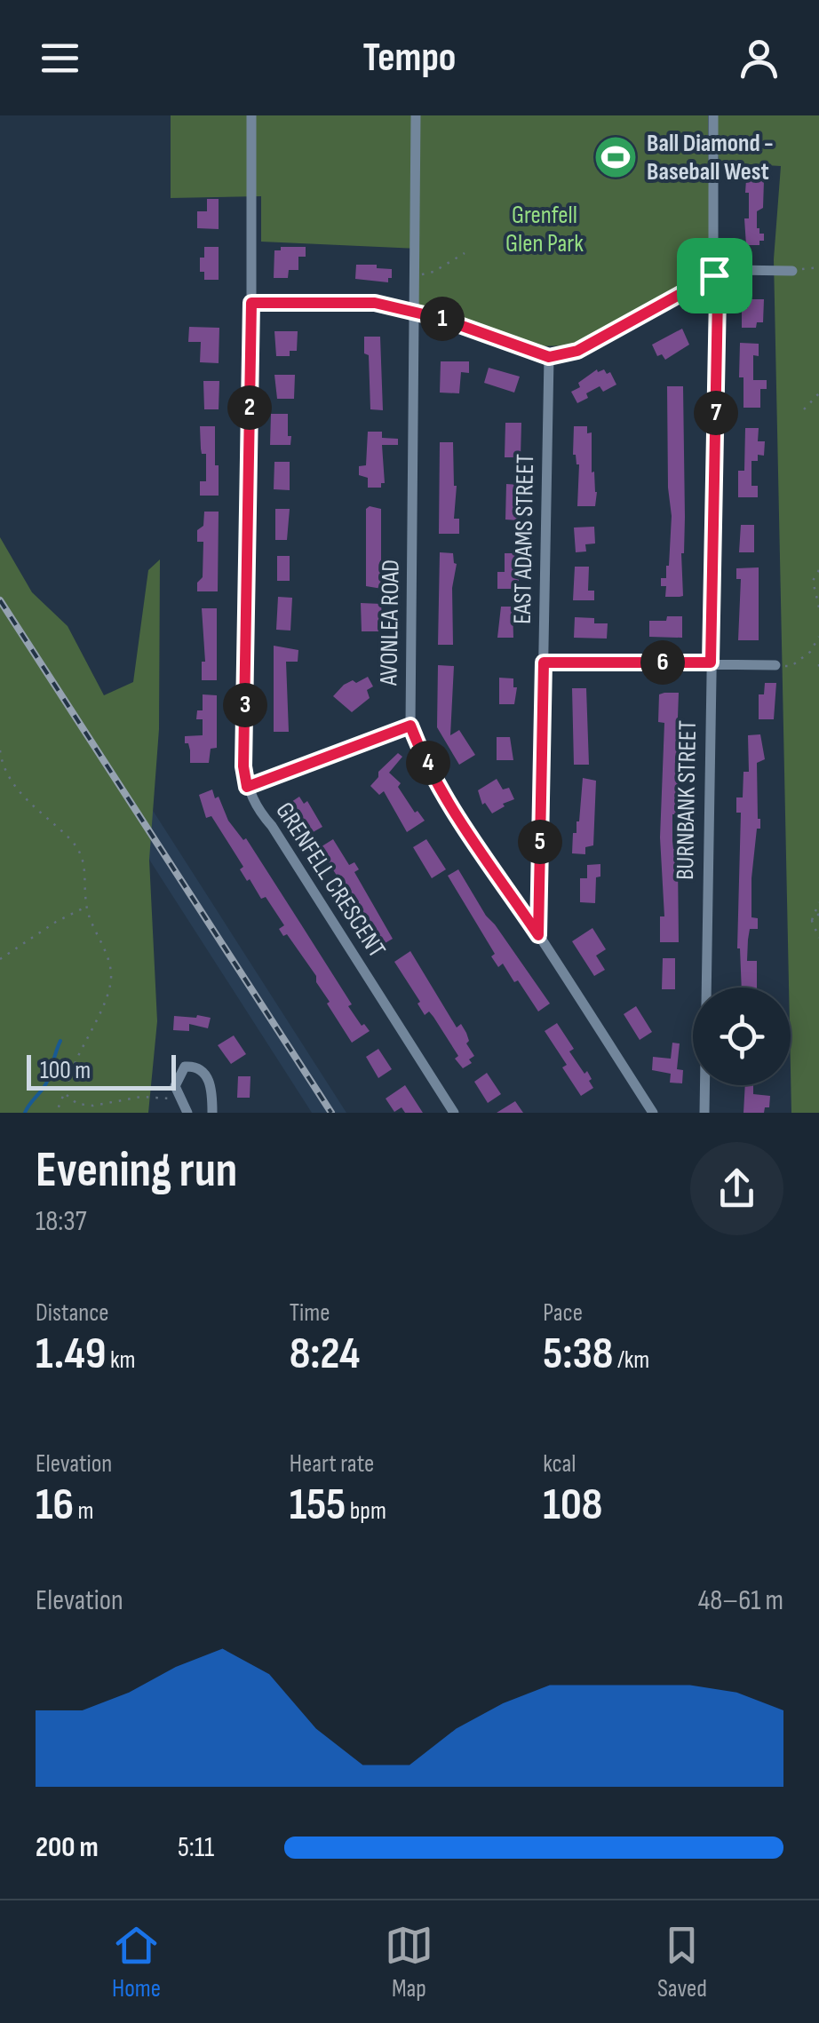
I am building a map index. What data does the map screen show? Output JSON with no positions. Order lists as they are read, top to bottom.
{
  "streets": {
    "street": [
      "EAST ADAMS STREET",
      "AVONLEA ROAD",
      "BURNBANK STREET",
      "GRENFELL CRESCENT"
    ]
  },
  "crossings": [
    ["EAST ADAMS STREET", "AVONLEA ROAD"]
  ],
  "parks": ["Grenfell Glen Park"],
  "places": {
    "sports": ["Ball Diamond - Baseball West"]
  },
  "scale_bar": "100 m",
  "page": {
    "header": "Tempo",
    "pins": [
      "1",
      "2",
      "7",
      "6",
      "3",
      "4",
      "5"
    ],
    "scale": "100 m",
    "heading": ["Evening run", "18:37"],
    "stats": [
      ["Distance", "1.49 km"],
      ["Time", "8:24"],
      ["Pace", "5:38 /km"],
      ["Elevation", "16 m"],
      ["Heart rate", "155 bpm"],
      ["kcal", "108"]
    ],
    "chart": ["Elevation", "48–61 m"],
    "list": [
      {
        "name": "200 m",
        "note": "5:11"
      }
    ],
    "tabs": ["Home", "Map", "Saved"]
  }
}
